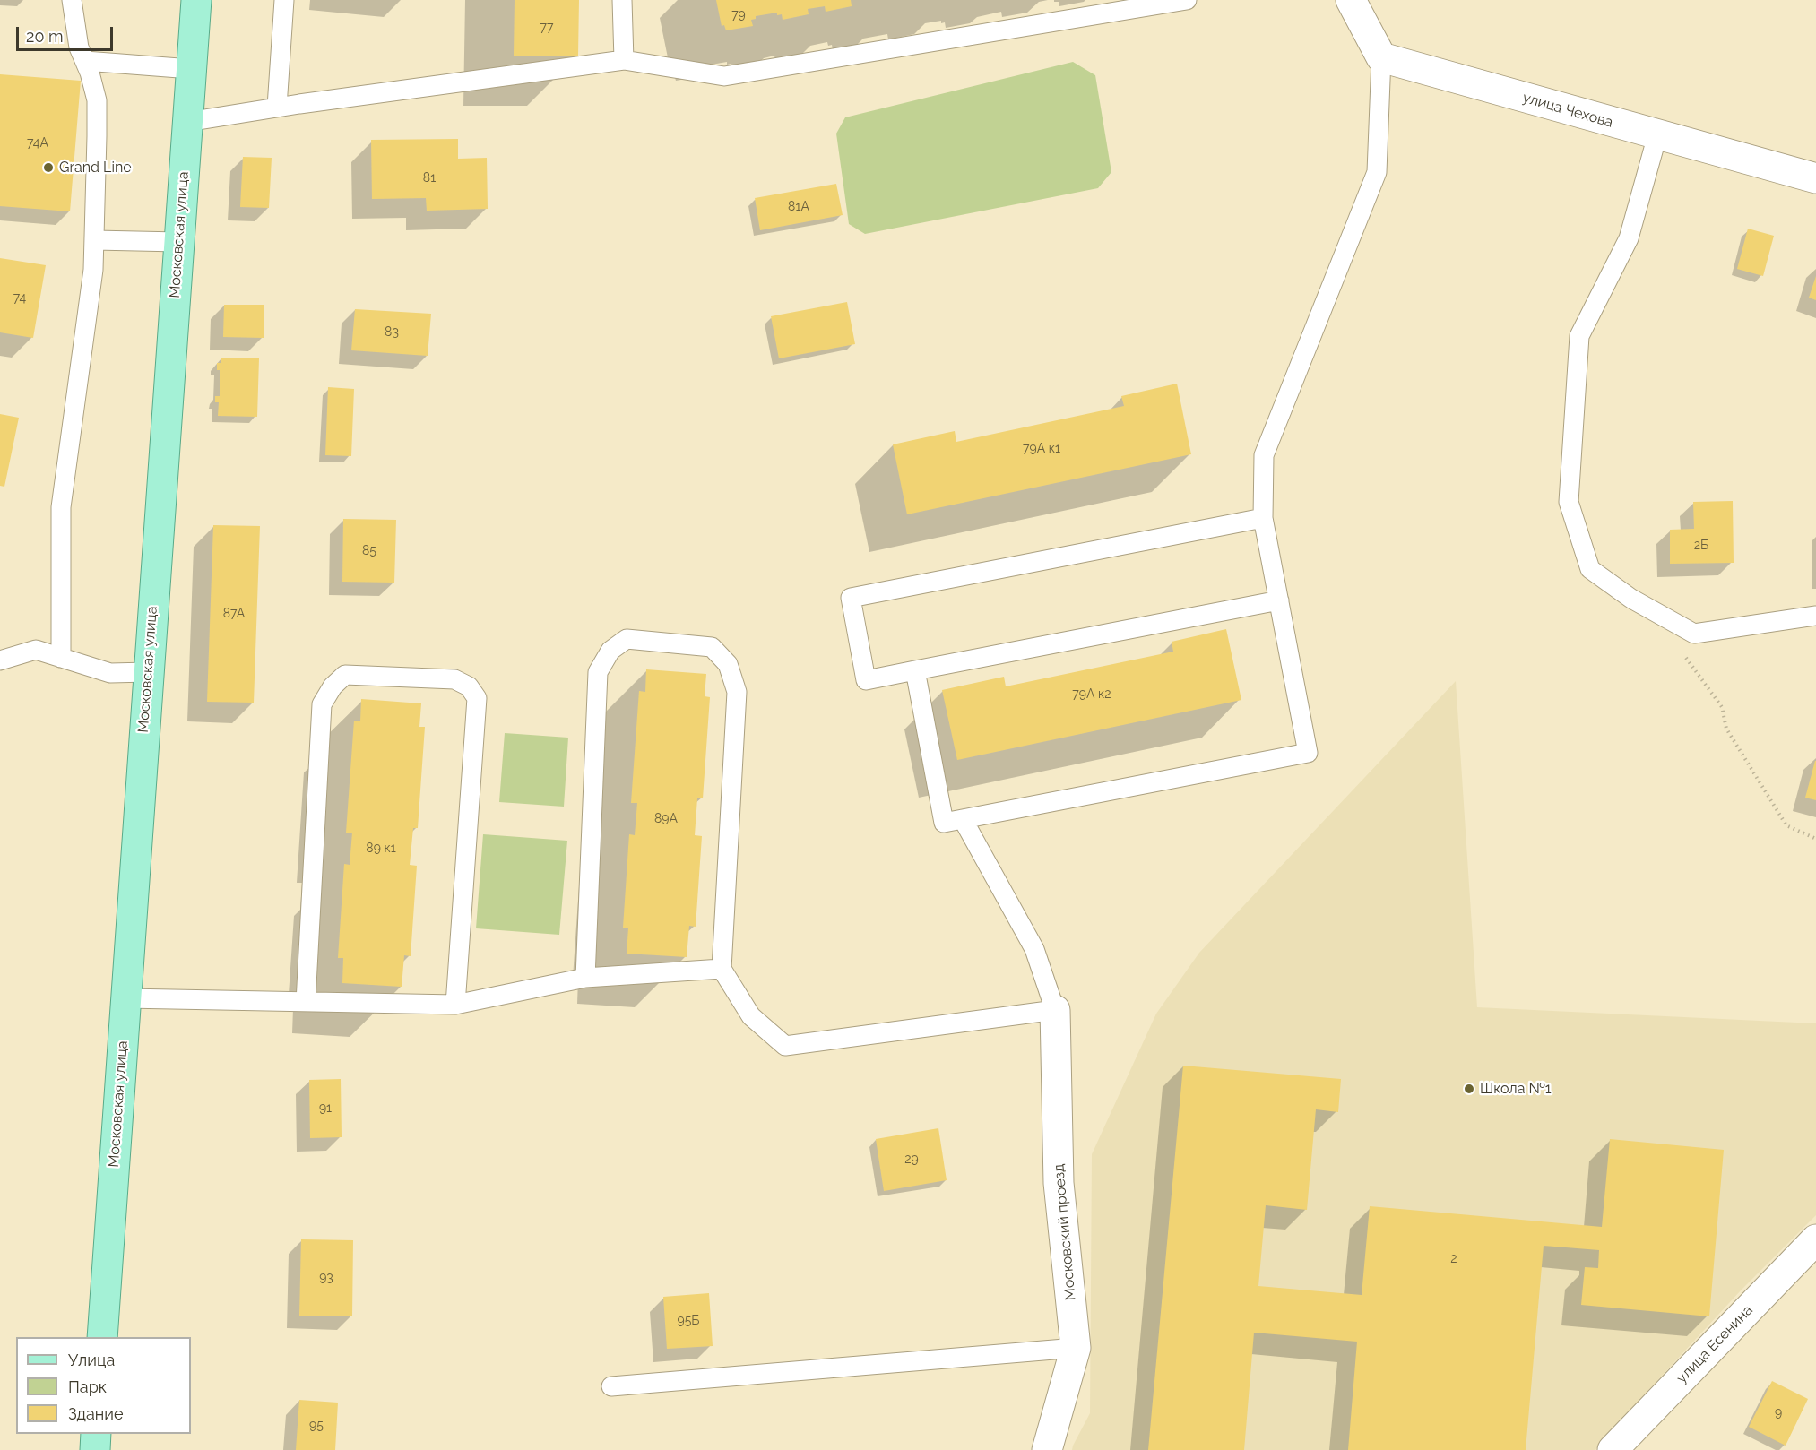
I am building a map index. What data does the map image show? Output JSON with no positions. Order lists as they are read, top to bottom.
{
  "streets": {
    "main road": ["Московская улица"],
    "street": ["улица Чехова", "Московский проезд", "улица Есенина"]
  },
  "places": ["Grand Line", "Школа №1"],
  "house_numbers": [
    "79",
    "77",
    "74А",
    "81",
    "81А",
    "74",
    "83",
    "79А к1",
    "2Б",
    "85",
    "87А",
    "79А к2",
    "89А",
    "89 к1",
    "91",
    "29",
    "2",
    "93",
    "95Б",
    "9",
    "95"
  ],
  "legend": ["Улица", "Парк", "Здание"],
  "scale_bar": "20 m"
}
